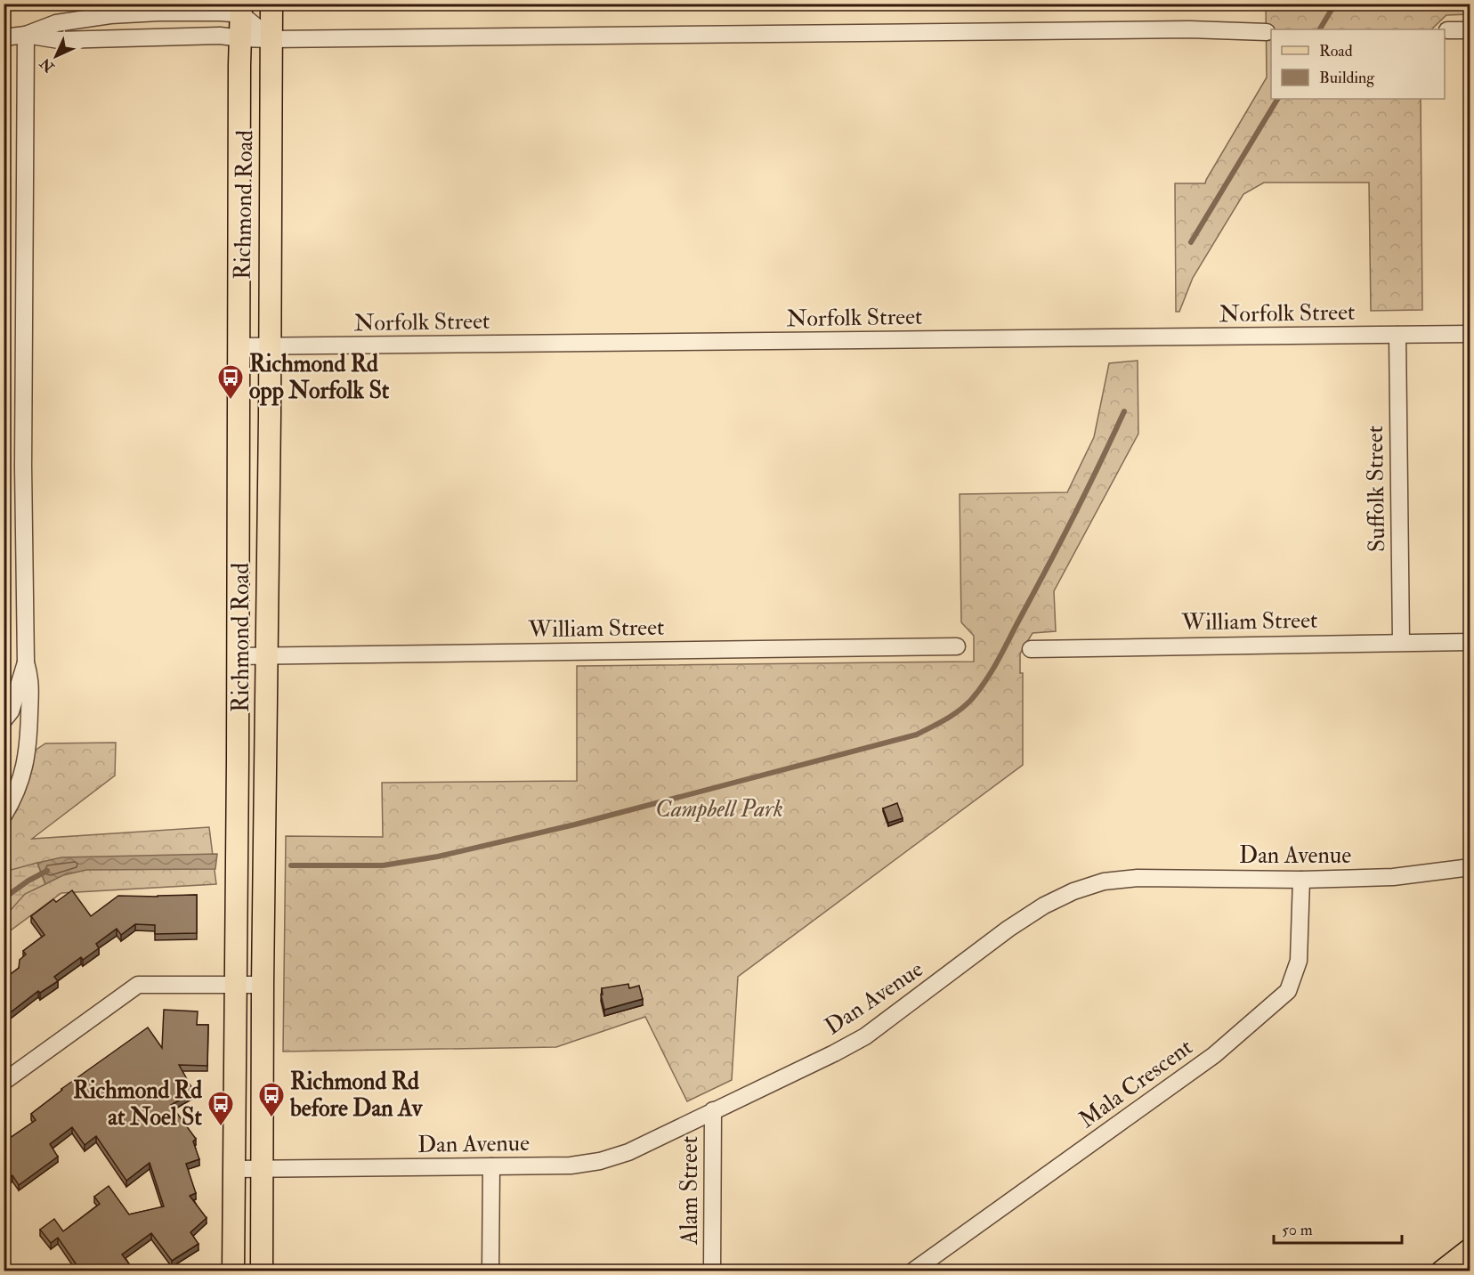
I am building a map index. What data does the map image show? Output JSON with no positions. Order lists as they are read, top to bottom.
{
  "streets": {
    "main road": ["Richmond Road"],
    "street": [
      "Norfolk Street",
      "Suffolk Street",
      "William Street",
      "Dan Avenue",
      "Mala Crescent",
      "Alam Street"
    ]
  },
  "crossings": [
    ["Richmond Road", "Norfolk Street"],
    ["Richmond Road", "William Street"],
    ["Richmond Road", "Dan Avenue"],
    ["Norfolk Street", "Suffolk Street"],
    ["Suffolk Street", "William Street"],
    ["Dan Avenue", "Mala Crescent"],
    ["Dan Avenue", "Alam Street"]
  ],
  "parks": ["Campbell Park"],
  "places": {
    "bus stop": ["Richmond Rd opp Norfolk St", "Richmond Rd before Dan Av", "Richmond Rd at Noel St"]
  },
  "legend": ["Road", "Building"],
  "scale_bar": "50 m",
  "north": "bottom left"
}
